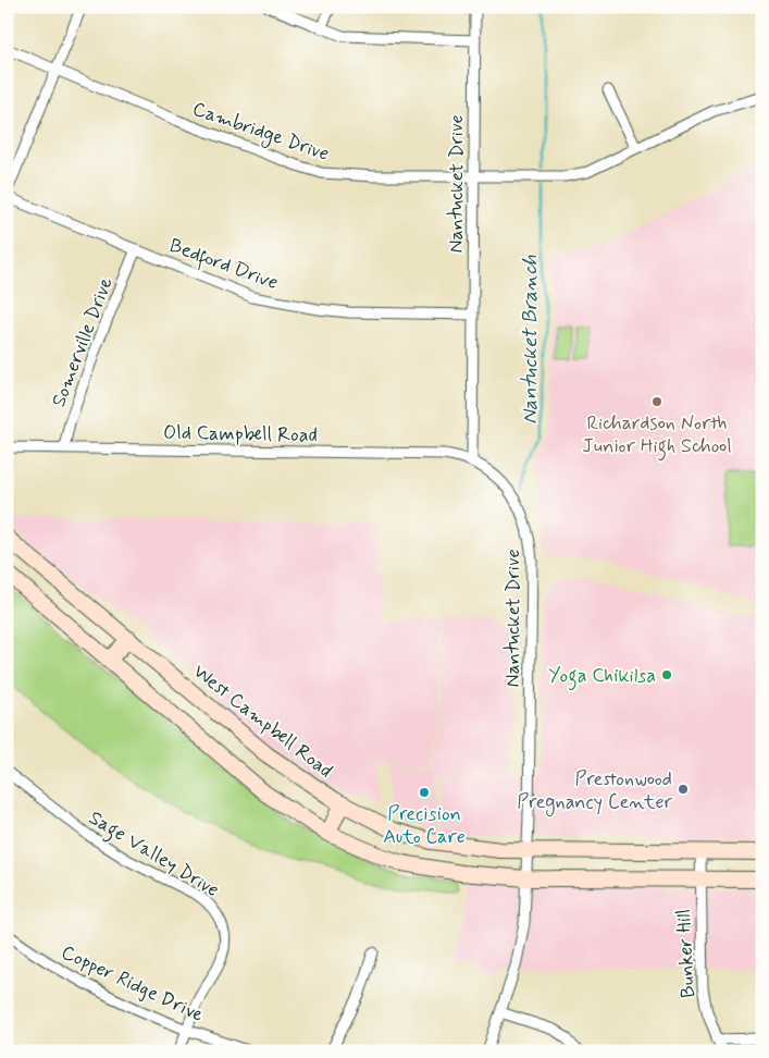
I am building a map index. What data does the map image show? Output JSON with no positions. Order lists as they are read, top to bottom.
{
  "streets": {
    "main road": ["West Campbell Road"],
    "street": [
      "Cambridge Drive",
      "Nantucket Drive",
      "Bedford Drive",
      "Somerville Drive",
      "Old Campbell Road",
      "Sage Valley Drive",
      "Bunker Hill",
      "Copper Ridge Drive"
    ]
  },
  "crossings": [
    ["Cambridge Drive", "Nantucket Drive"],
    ["Nantucket Drive", "Bedford Drive"],
    ["Nantucket Drive", "Old Campbell Road"],
    ["Nantucket Drive", "West Campbell Road"],
    ["Bedford Drive", "Somerville Drive"],
    ["Somerville Drive", "Old Campbell Road"],
    ["West Campbell Road", "Bunker Hill"],
    ["Sage Valley Drive", "Copper Ridge Drive"]
  ],
  "water": ["Nantucket Branch"],
  "places": [
    "Richardson North Junior High School",
    "Yoga Chikilsa",
    "Prestonwood Pregnancy Center",
    "Precision Auto Care"
  ]
}
